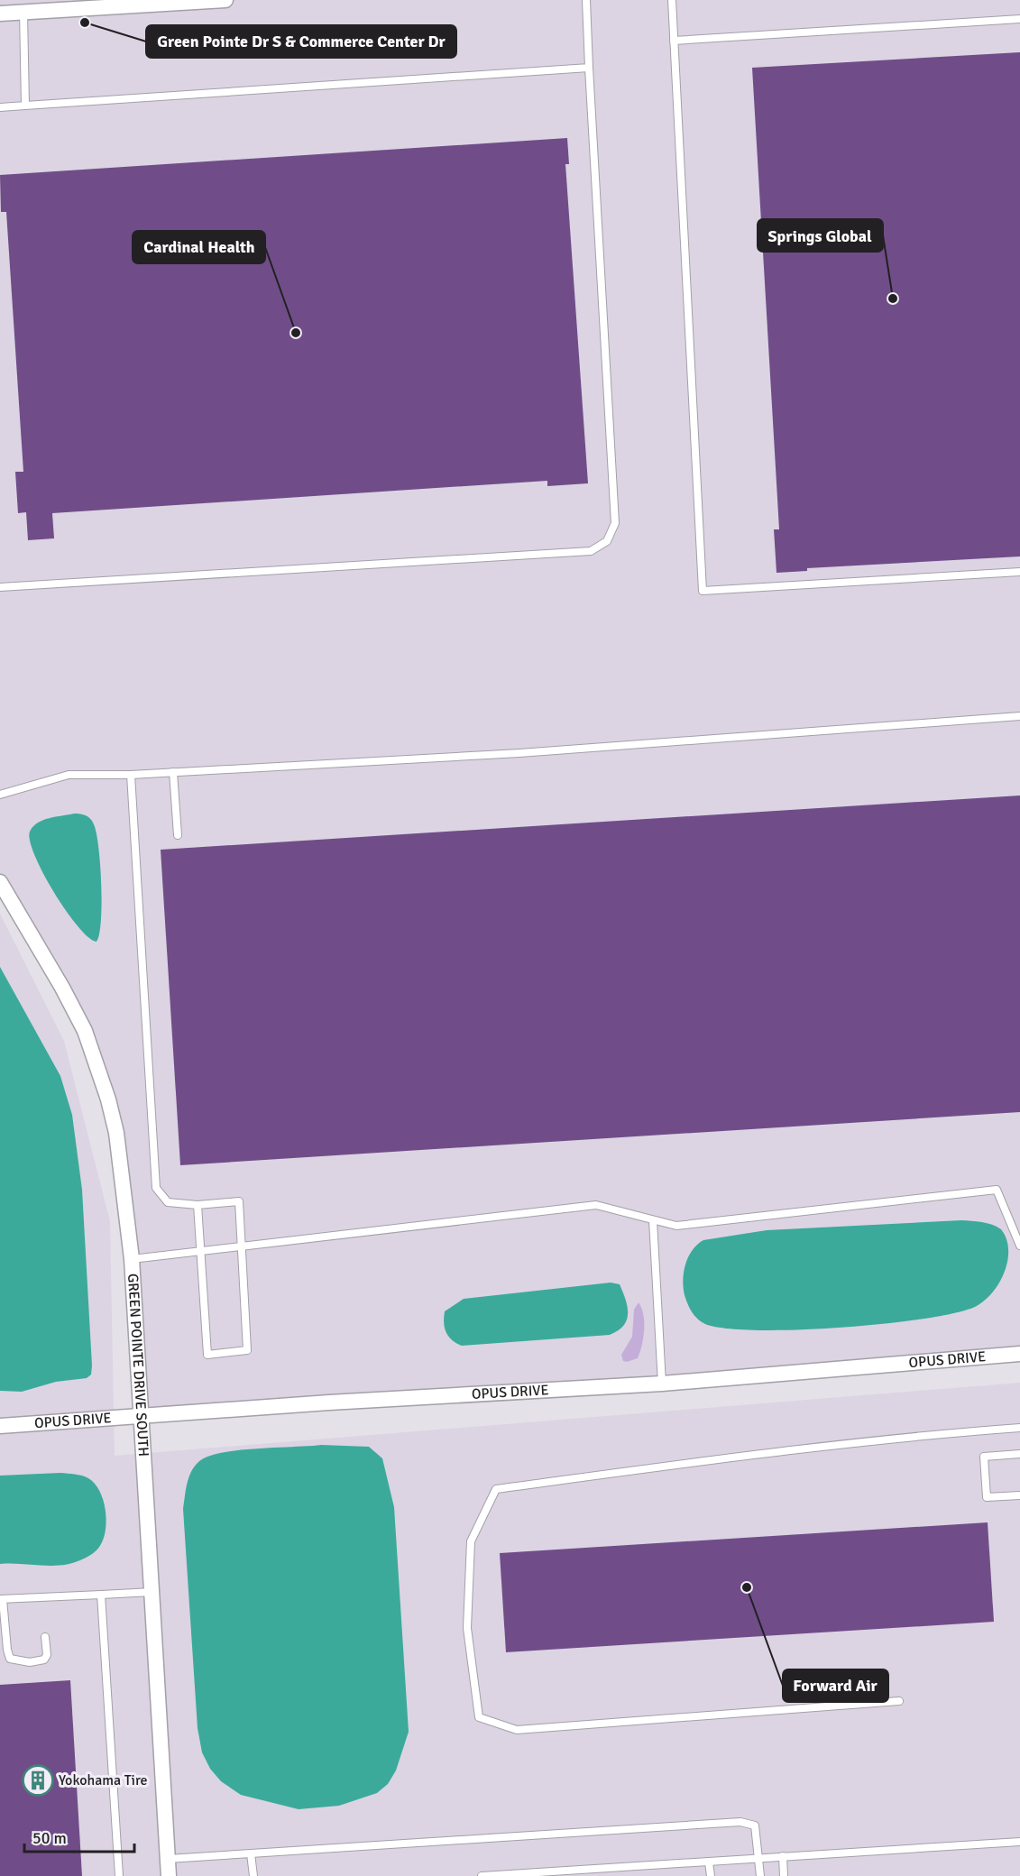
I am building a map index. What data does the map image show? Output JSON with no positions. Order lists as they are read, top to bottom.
{
  "streets": {
    "street": ["OPUS DRIVE", "GREEN POINTE DRIVE SOUTH"]
  },
  "crossings": [
    ["OPUS DRIVE", "GREEN POINTE DRIVE SOUTH"]
  ],
  "places": {
    "other": [
      "Green Pointe Dr S & Commerce Center Dr",
      "Springs Global",
      "Cardinal Health",
      "Forward Air"
    ],
    "building": ["Yokohama Tire"]
  },
  "scale_bar": "50 m"
}
